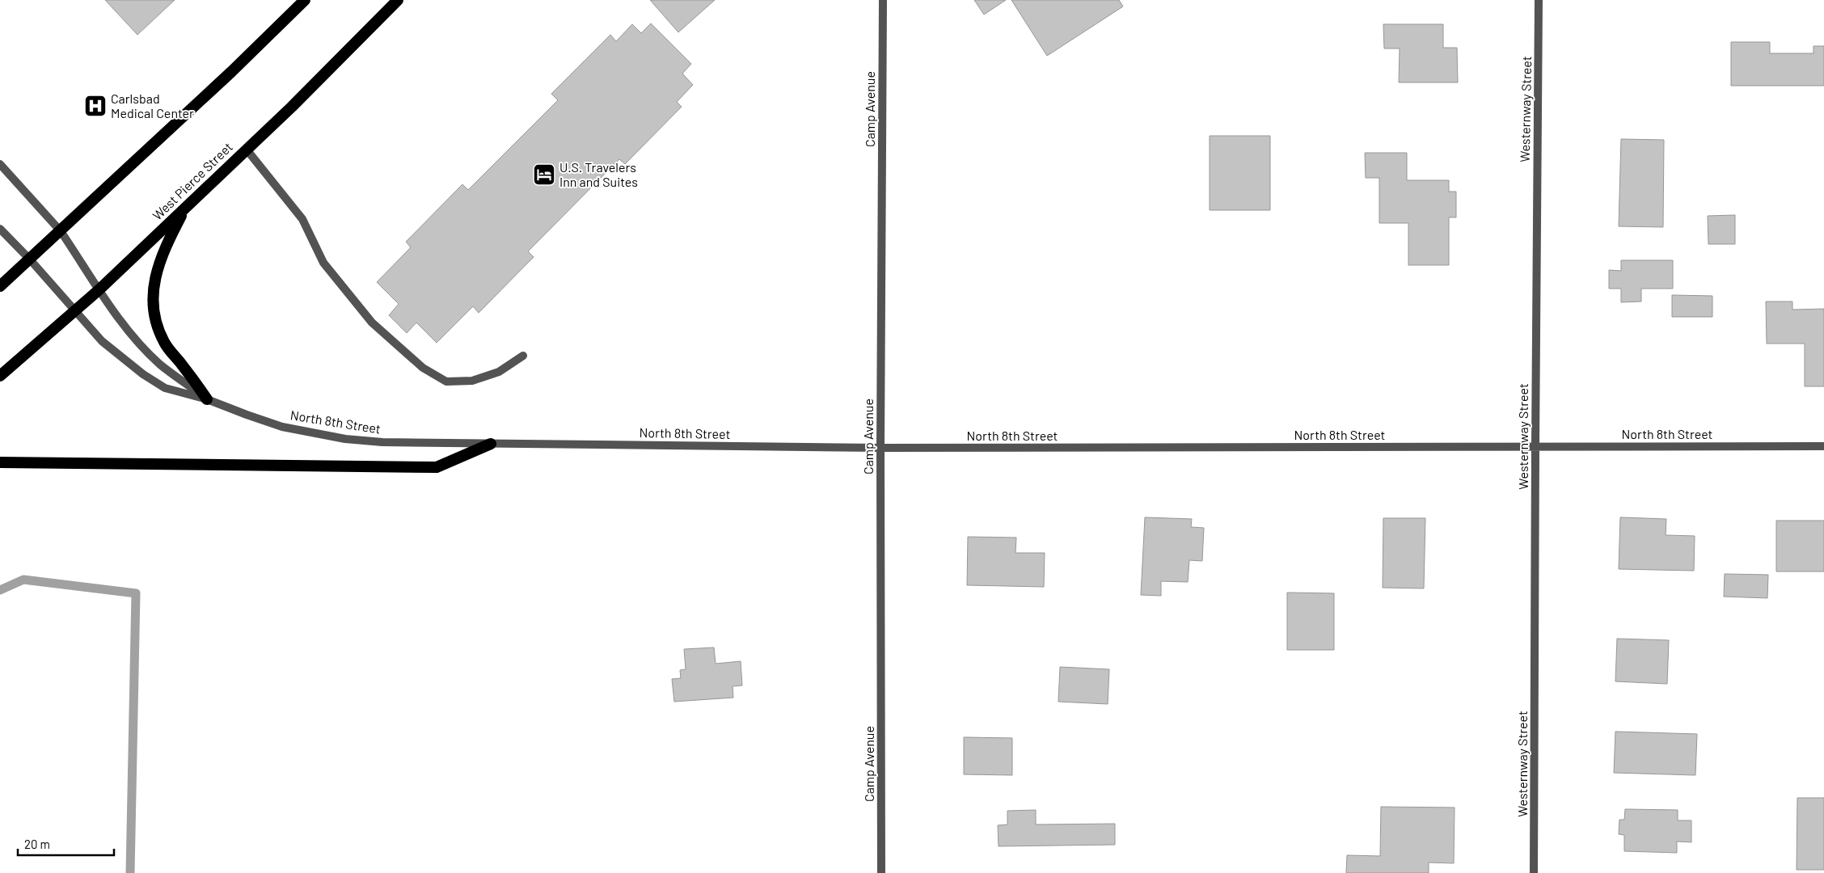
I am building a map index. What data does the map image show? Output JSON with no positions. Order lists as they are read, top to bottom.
{
  "streets": {
    "highway": ["West Pierce Street"],
    "street": ["Camp Avenue", "Westernway Street", "North 8th Street"]
  },
  "crossings": [
    ["Camp Avenue", "North 8th Street"],
    ["Westernway Street", "North 8th Street"],
    ["West Pierce Street", "North 8th Street"]
  ],
  "places": {
    "hospital": ["Carlsbad Medical Center"],
    "hotel": ["U.S. Travelers Inn and Suites"]
  },
  "scale_bar": "20 m"
}
